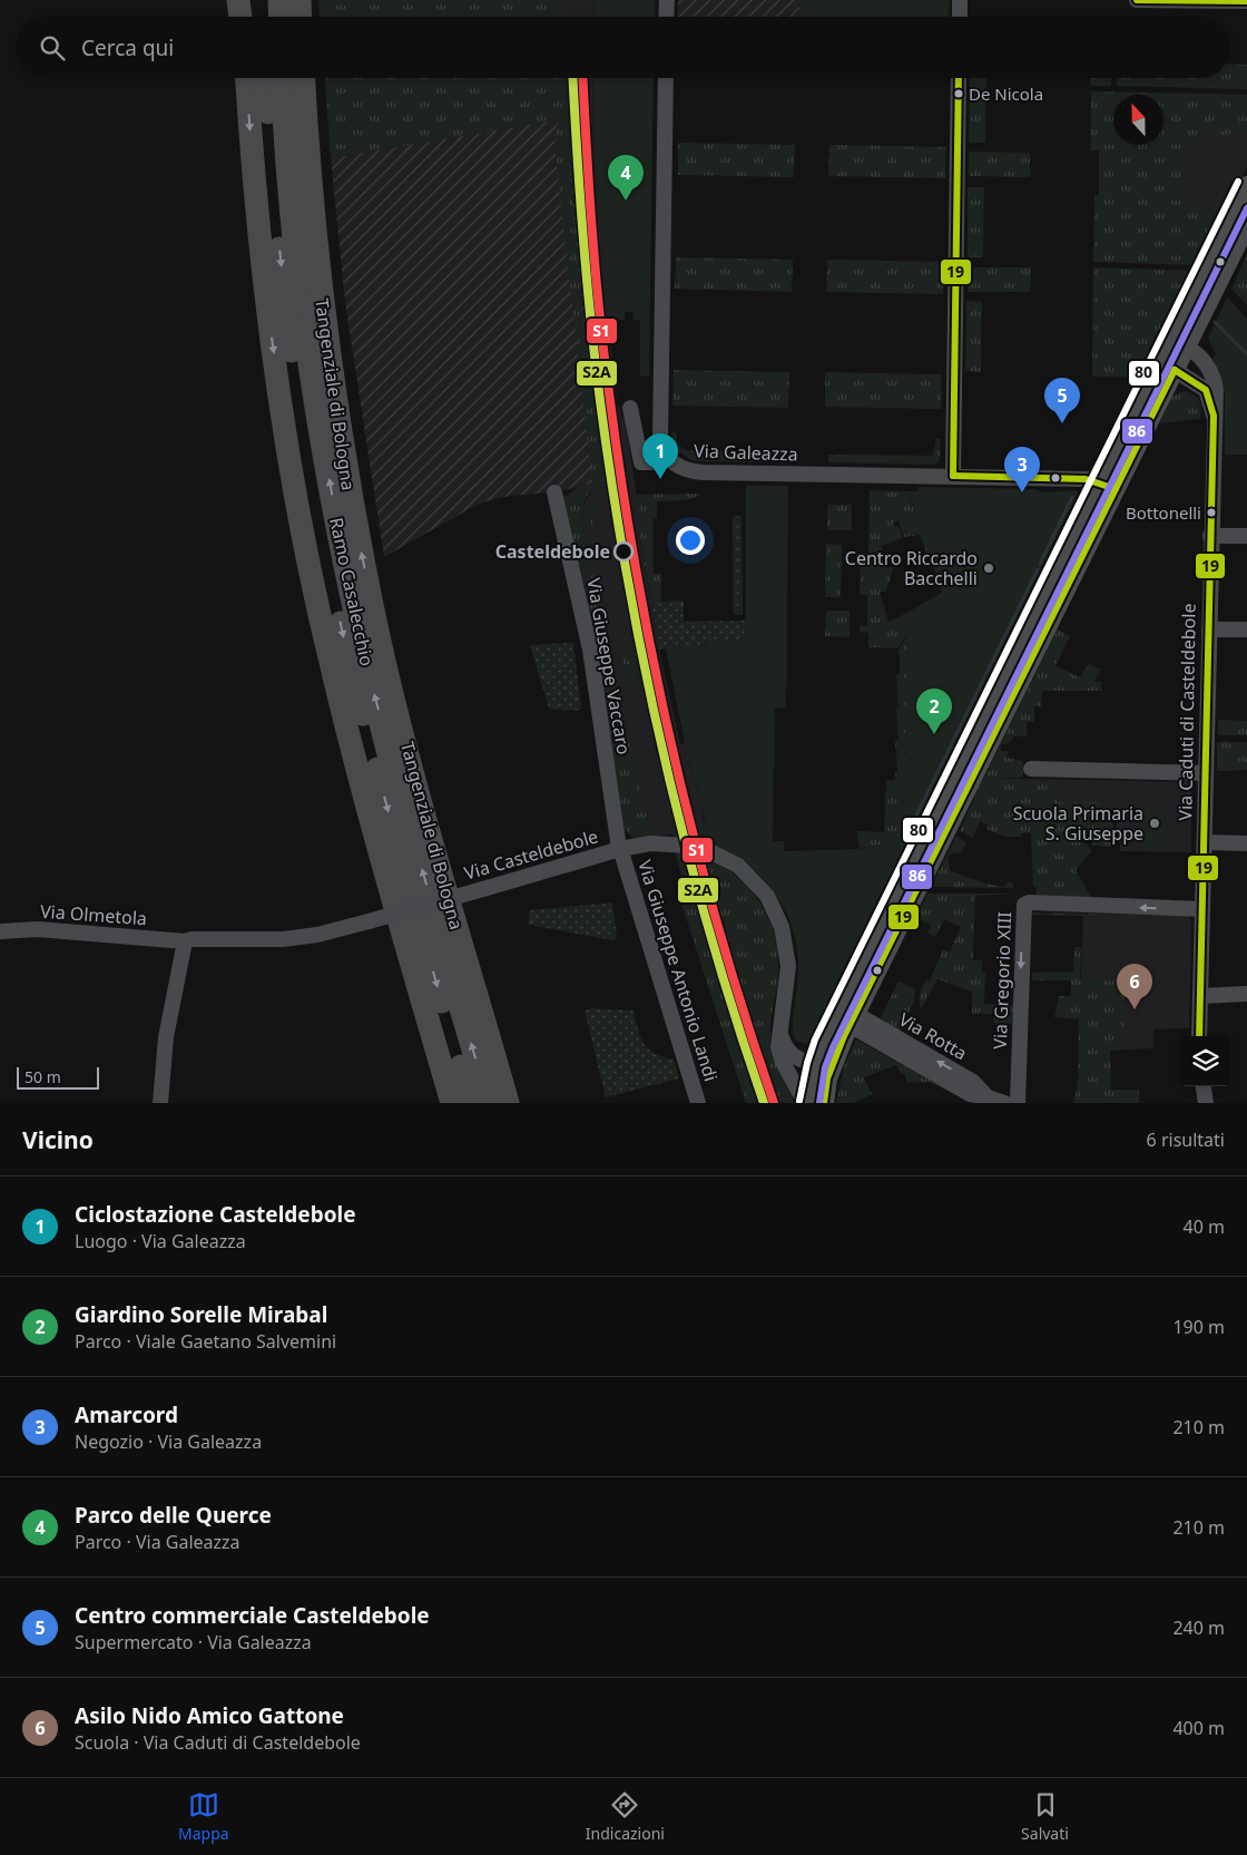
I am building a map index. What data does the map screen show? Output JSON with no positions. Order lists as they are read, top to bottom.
{
  "streets": {
    "highway": ["Tangenziale di Bologna", "Ramo Casalecchio"],
    "street": [
      "Via Galeazza",
      "Via Giuseppe Vaccaro",
      "Via Caduti di Casteldebole",
      "Via Casteldebole",
      "Via Olmetola",
      "Via Giuseppe Antonio Landi",
      "Via Gregorio XIII",
      "Via Rotta"
    ]
  },
  "crossings": [
    ["Via Giuseppe Vaccaro", "Via Casteldebole"],
    ["Via Giuseppe Vaccaro", "Via Giuseppe Antonio Landi"],
    ["Via Caduti di Casteldebole", "Via Gregorio XIII"],
    ["Via Casteldebole", "Via Olmetola"],
    ["Via Casteldebole", "Via Giuseppe Antonio Landi"]
  ],
  "places": [
    "De Nicola",
    "Bottonelli",
    "Casteldebole",
    "Centro Riccardo Bacchelli",
    "Scuola Primaria S. Giuseppe"
  ],
  "lines": [
    "transit line 19",
    "transit line S1",
    "transit line S2A",
    "transit line 80",
    "transit line 86"
  ],
  "scale_bar": "50 m",
  "north": "top",
  "page": {
    "search": "Cerca qui",
    "pins": [
      "4",
      "5",
      "1",
      "3",
      "2",
      "6"
    ],
    "scale": "50 m",
    "heading": ["Vicino", "6 risultati"],
    "list": [
      {
        "mark": "1",
        "name": "Ciclostazione Casteldebole",
        "note": "Luogo · Via Galeazza",
        "value": "40 m"
      },
      {
        "mark": "2",
        "name": "Giardino Sorelle Mirabal",
        "note": "Parco · Viale Gaetano Salvemini",
        "value": "190 m"
      },
      {
        "mark": "3",
        "name": "Amarcord",
        "note": "Negozio · Via Galeazza",
        "value": "210 m"
      },
      {
        "mark": "4",
        "name": "Parco delle Querce",
        "note": "Parco · Via Galeazza",
        "value": "210 m"
      },
      {
        "mark": "5",
        "name": "Centro commerciale Casteldebole",
        "note": "Supermercato · Via Galeazza",
        "value": "240 m"
      },
      {
        "mark": "6",
        "name": "Asilo Nido Amico Gattone",
        "note": "Scuola · Via Caduti di Casteldebole",
        "value": "400 m"
      }
    ],
    "nav": ["Mappa", "Indicazioni", "Salvati"]
  }
}
